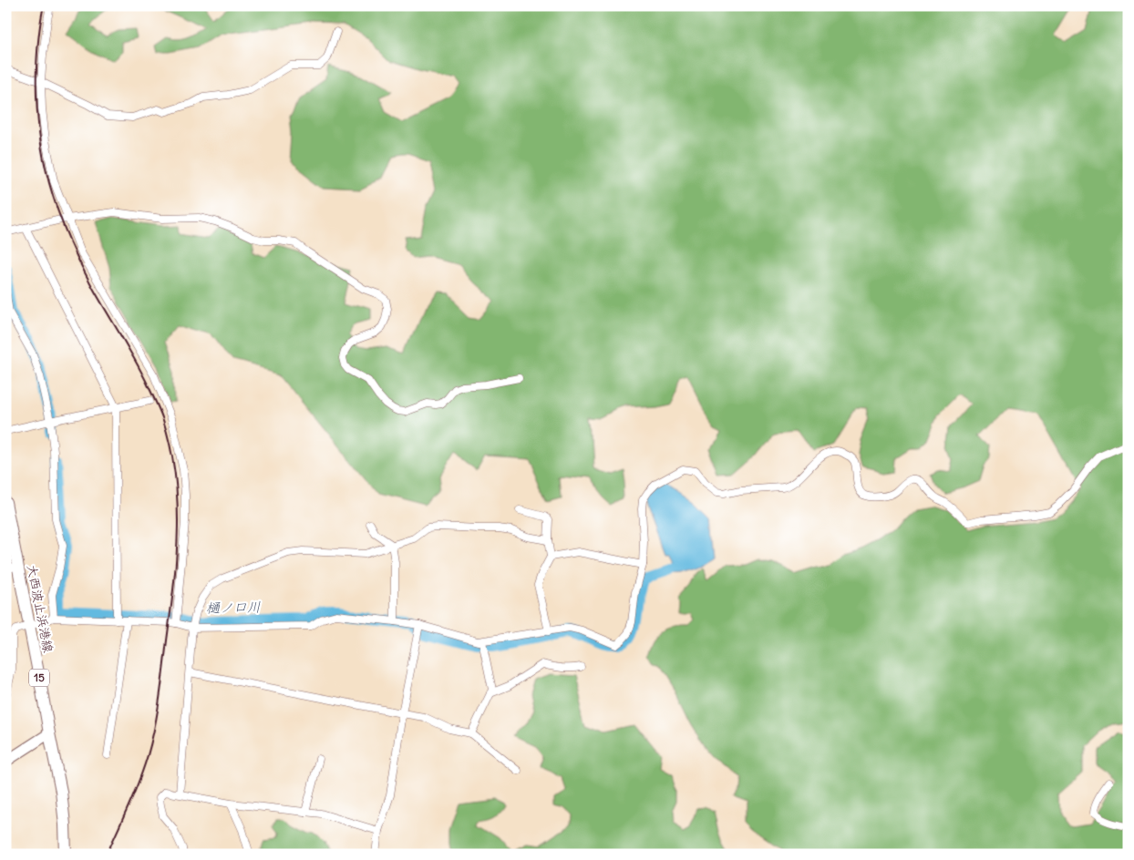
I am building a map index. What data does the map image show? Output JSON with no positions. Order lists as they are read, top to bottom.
{
  "streets": {
    "main road": ["大西波止浜港線", "15"]
  },
  "water": ["樋ノ口川"]
}
